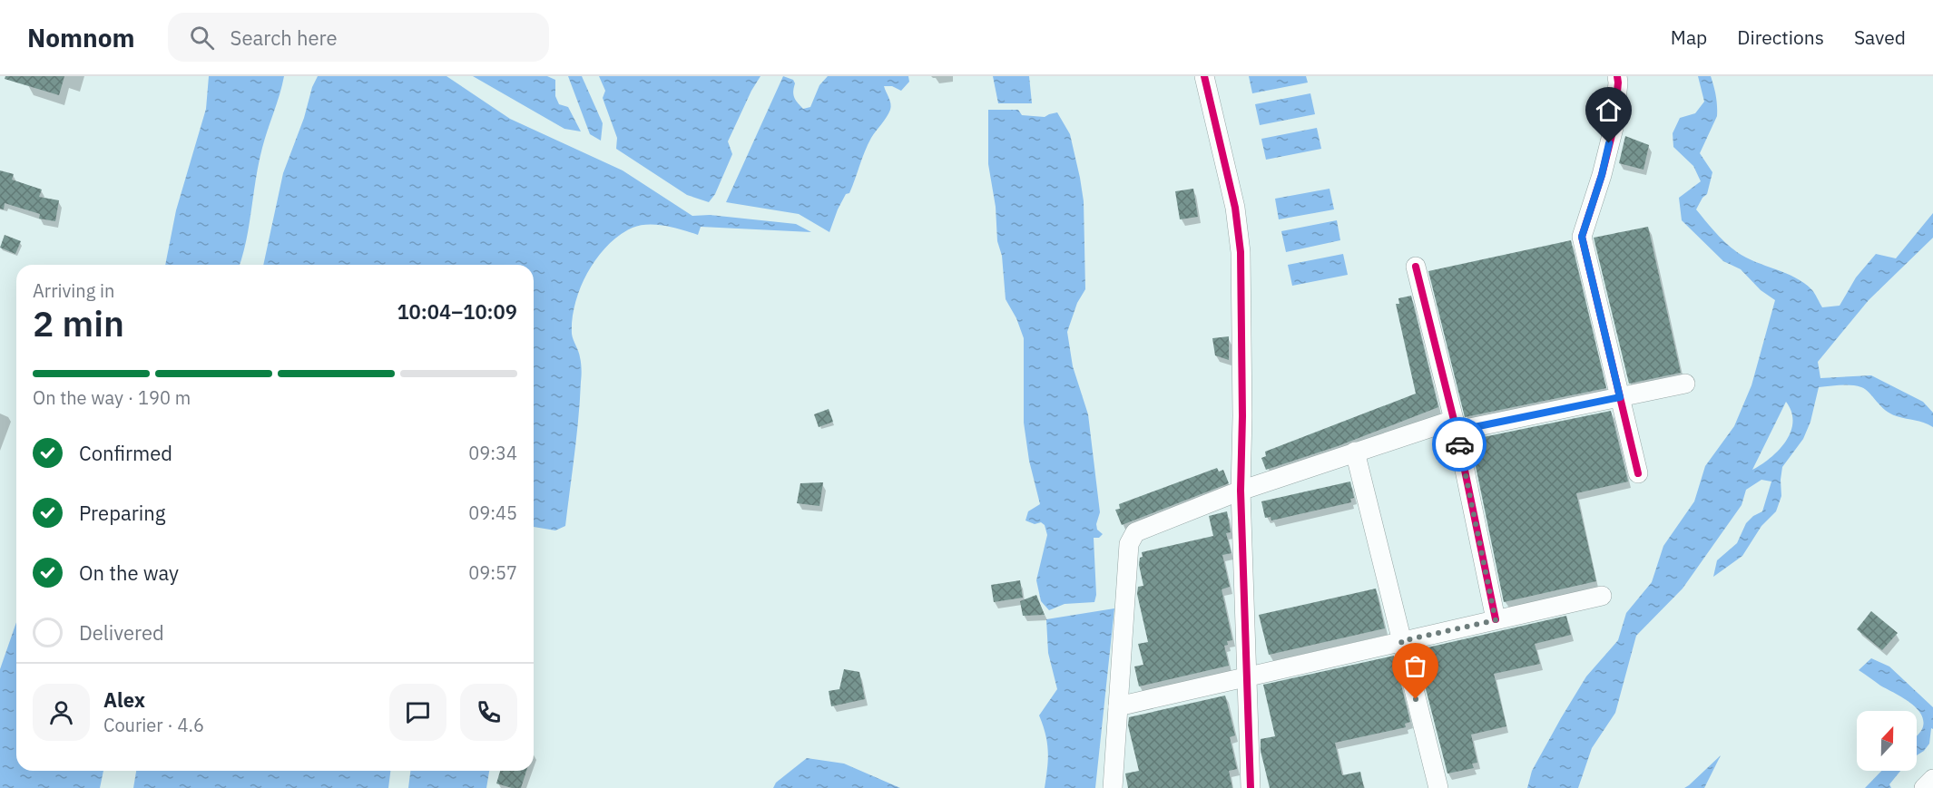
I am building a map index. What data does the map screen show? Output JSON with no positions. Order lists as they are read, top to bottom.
{
  "north": "top",
  "page": {
    "header": "Nomnom",
    "search": "Search here",
    "nav": ["Map", "Directions", "Saved"],
    "heading": ["2 min", "Arriving in", "10:04–10:09"],
    "panel": ["Alex", "Courier · 4.6"],
    "bar": "On the way · 190 m",
    "list": [
      ["Confirmed", "09:34"],
      ["Preparing", "09:45"],
      ["On the way", "09:57"],
      "Delivered"
    ]
  }
}
